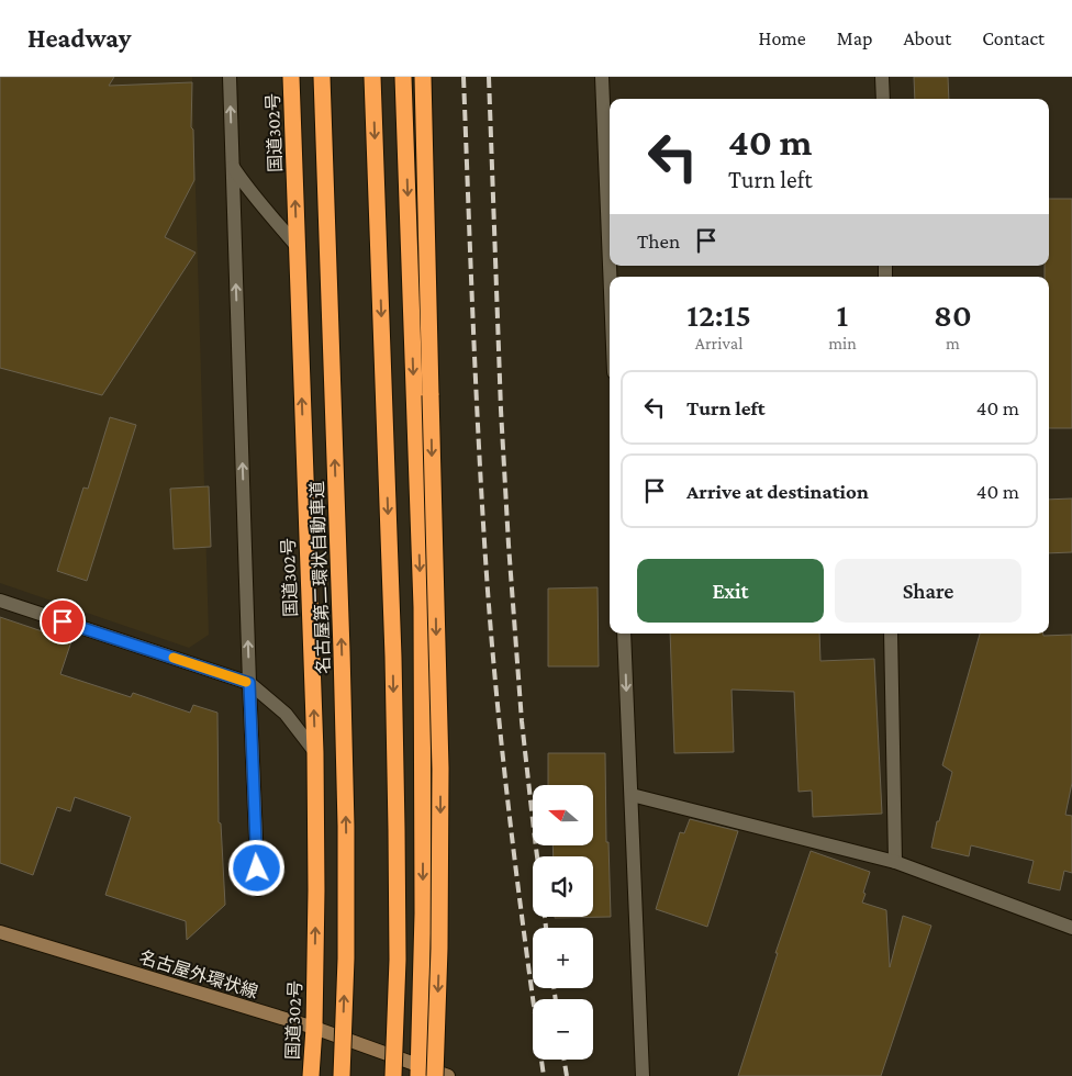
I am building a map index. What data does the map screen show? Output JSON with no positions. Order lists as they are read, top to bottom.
{
  "streets": {
    "highway": ["国道302号", "名古屋第二環状自動車道"],
    "main road": ["名古屋外環状線"]
  },
  "crossings": [
    ["国道302号", "名古屋外環状線"]
  ],
  "north": "left",
  "page": {
    "header": "Headway",
    "nav": [
      "Home",
      "Map",
      "About",
      "Contact"
    ],
    "turn": ["40 m", "Turn left"],
    "then": "Then",
    "eta": [
      "12:15",
      "Arrival",
      "1",
      "min",
      "80",
      "m"
    ],
    "list": [
      {
        "name": "Turn left",
        "value": "40 m"
      },
      {
        "name": "Arrive at destination",
        "value": "40 m"
      }
    ],
    "buttons": ["Exit", "Share"],
    "map_buttons": ["+", "−"]
  }
}
